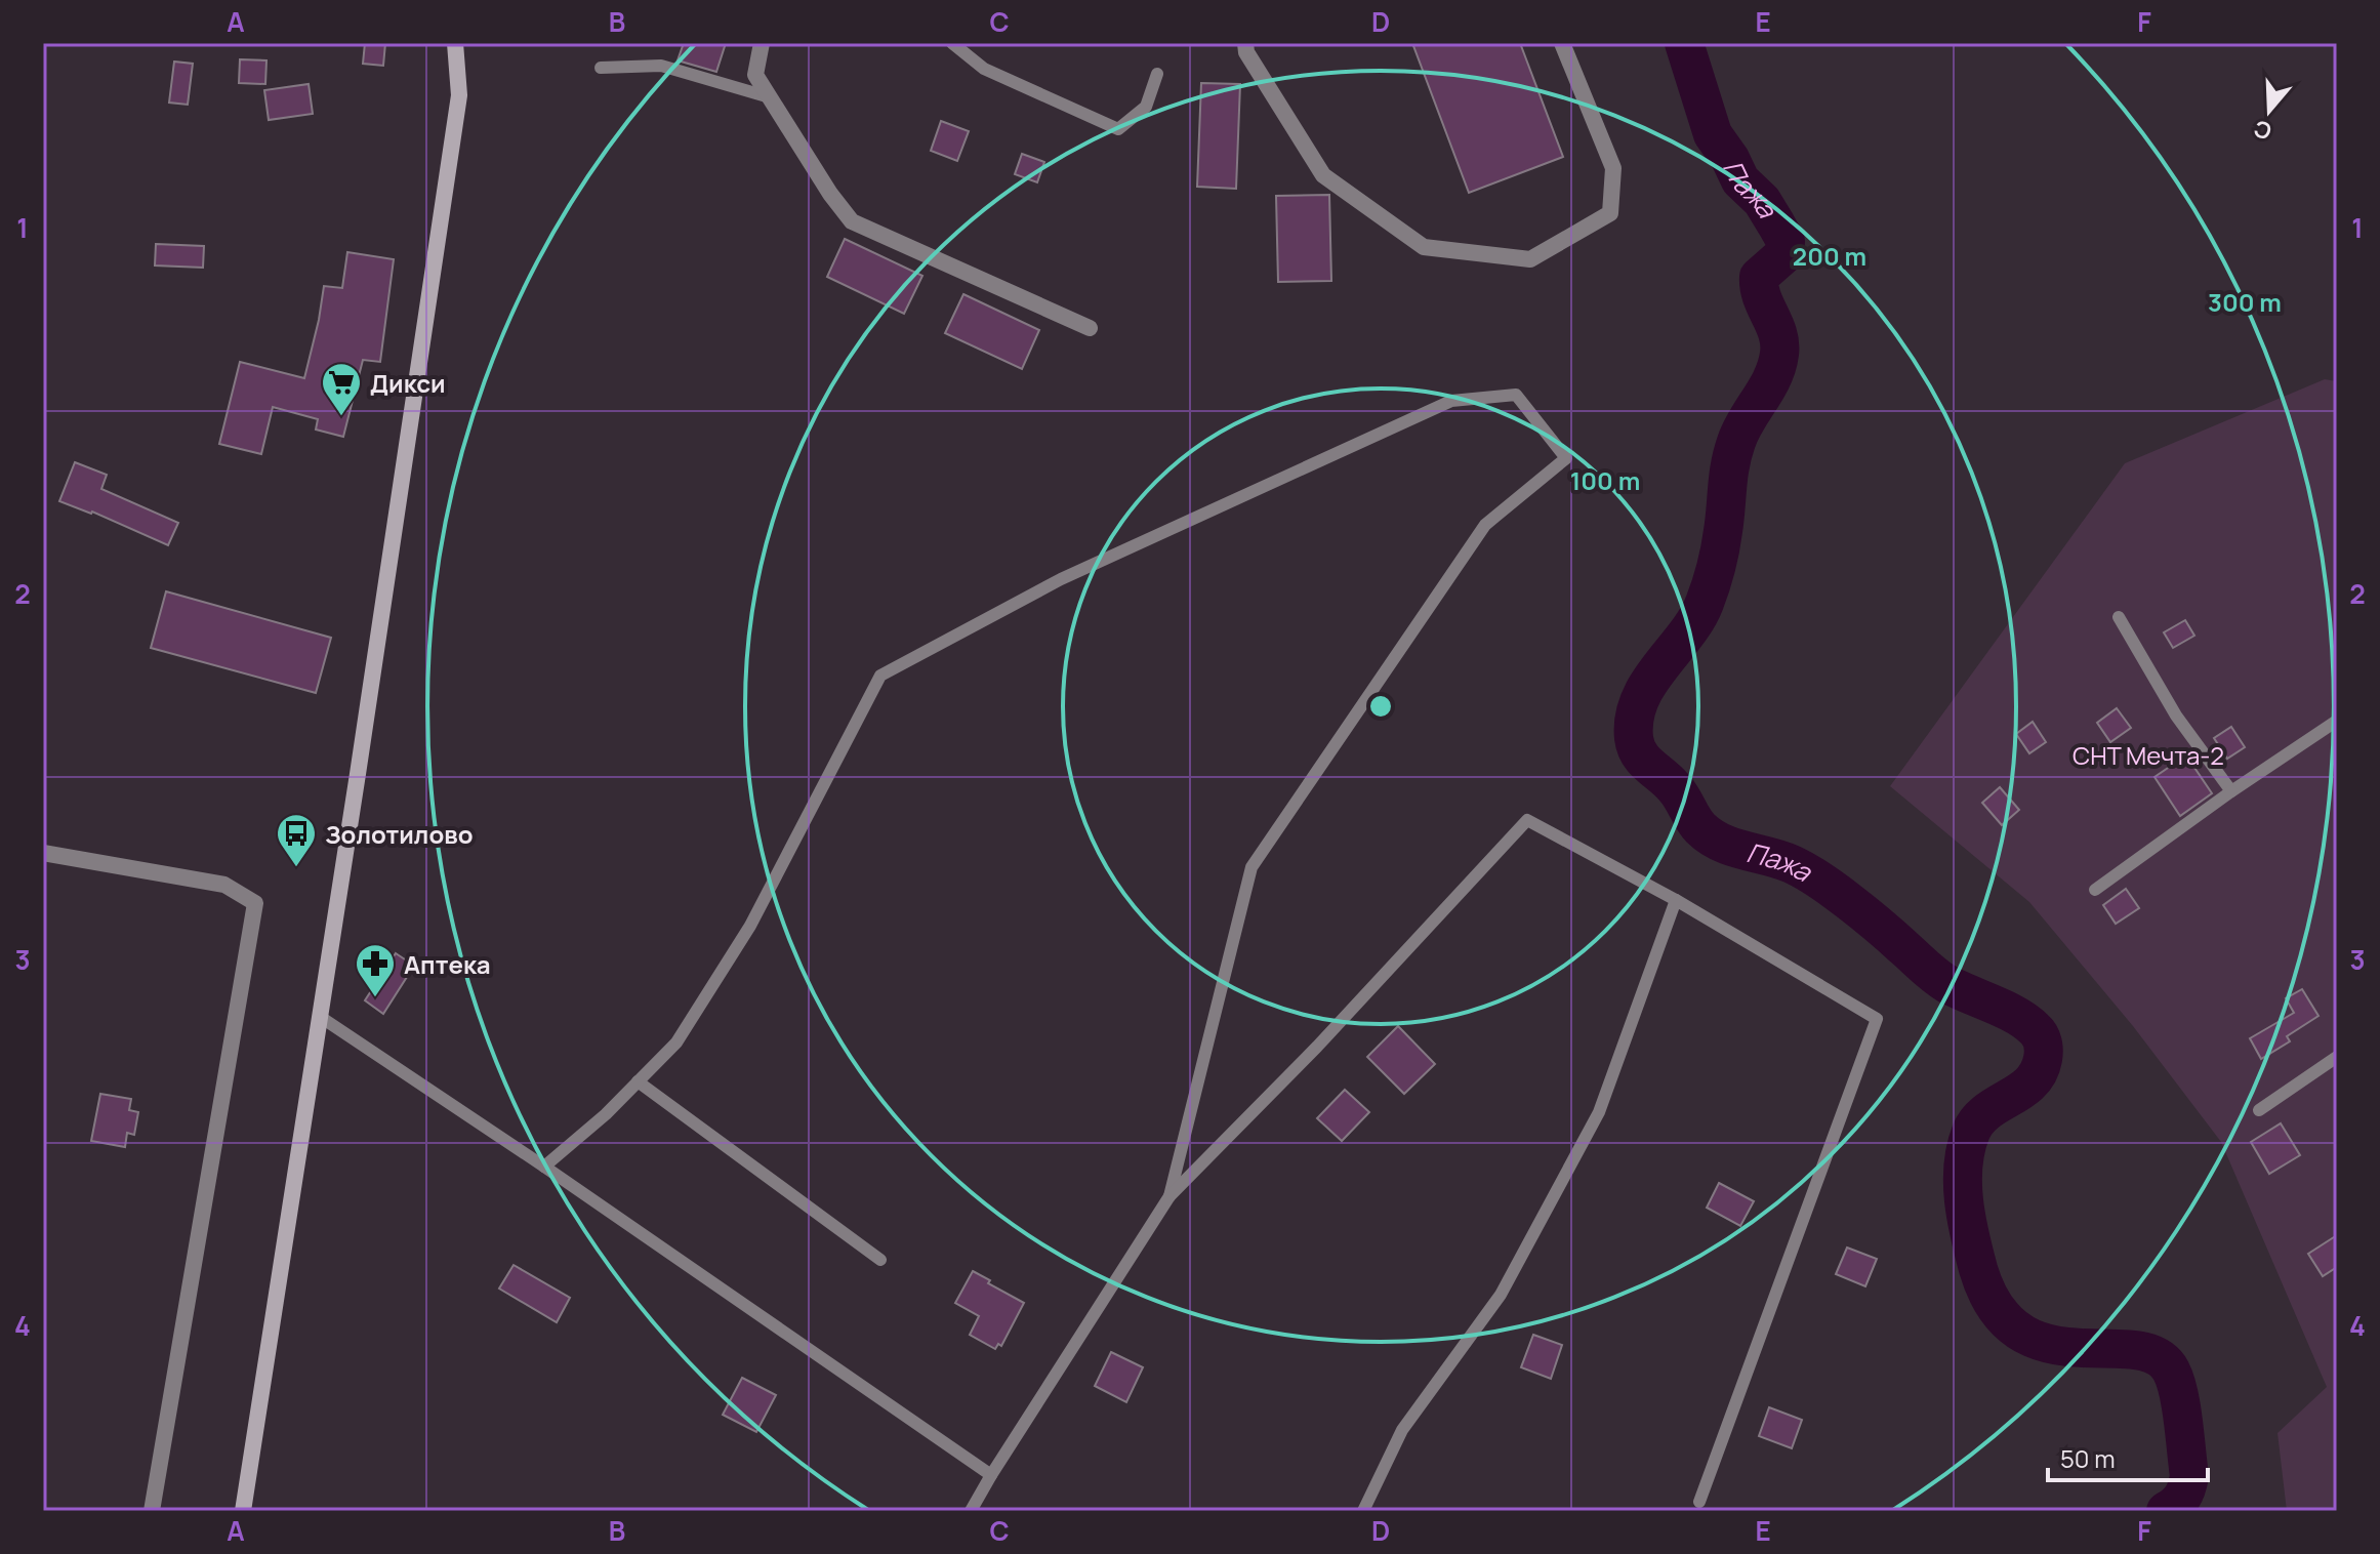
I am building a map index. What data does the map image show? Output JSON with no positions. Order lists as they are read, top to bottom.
{
  "water": ["Пажа"],
  "parks": ["СНТ Мечта-2"],
  "places": {
    "supermarket": ["Дикси"],
    "bus stop": ["Золотилово"],
    "pharmacy": ["Аптека"]
  },
  "scale_bar": "50 m",
  "north": "bottom",
  "grid": {
    "columns": [
      "A",
      "B",
      "C",
      "D",
      "E",
      "F"
    ],
    "rows": [
      "1",
      "2",
      "3",
      "4"
    ]
  },
  "rings": ["200 m", "300 m", "100 m"]
}
